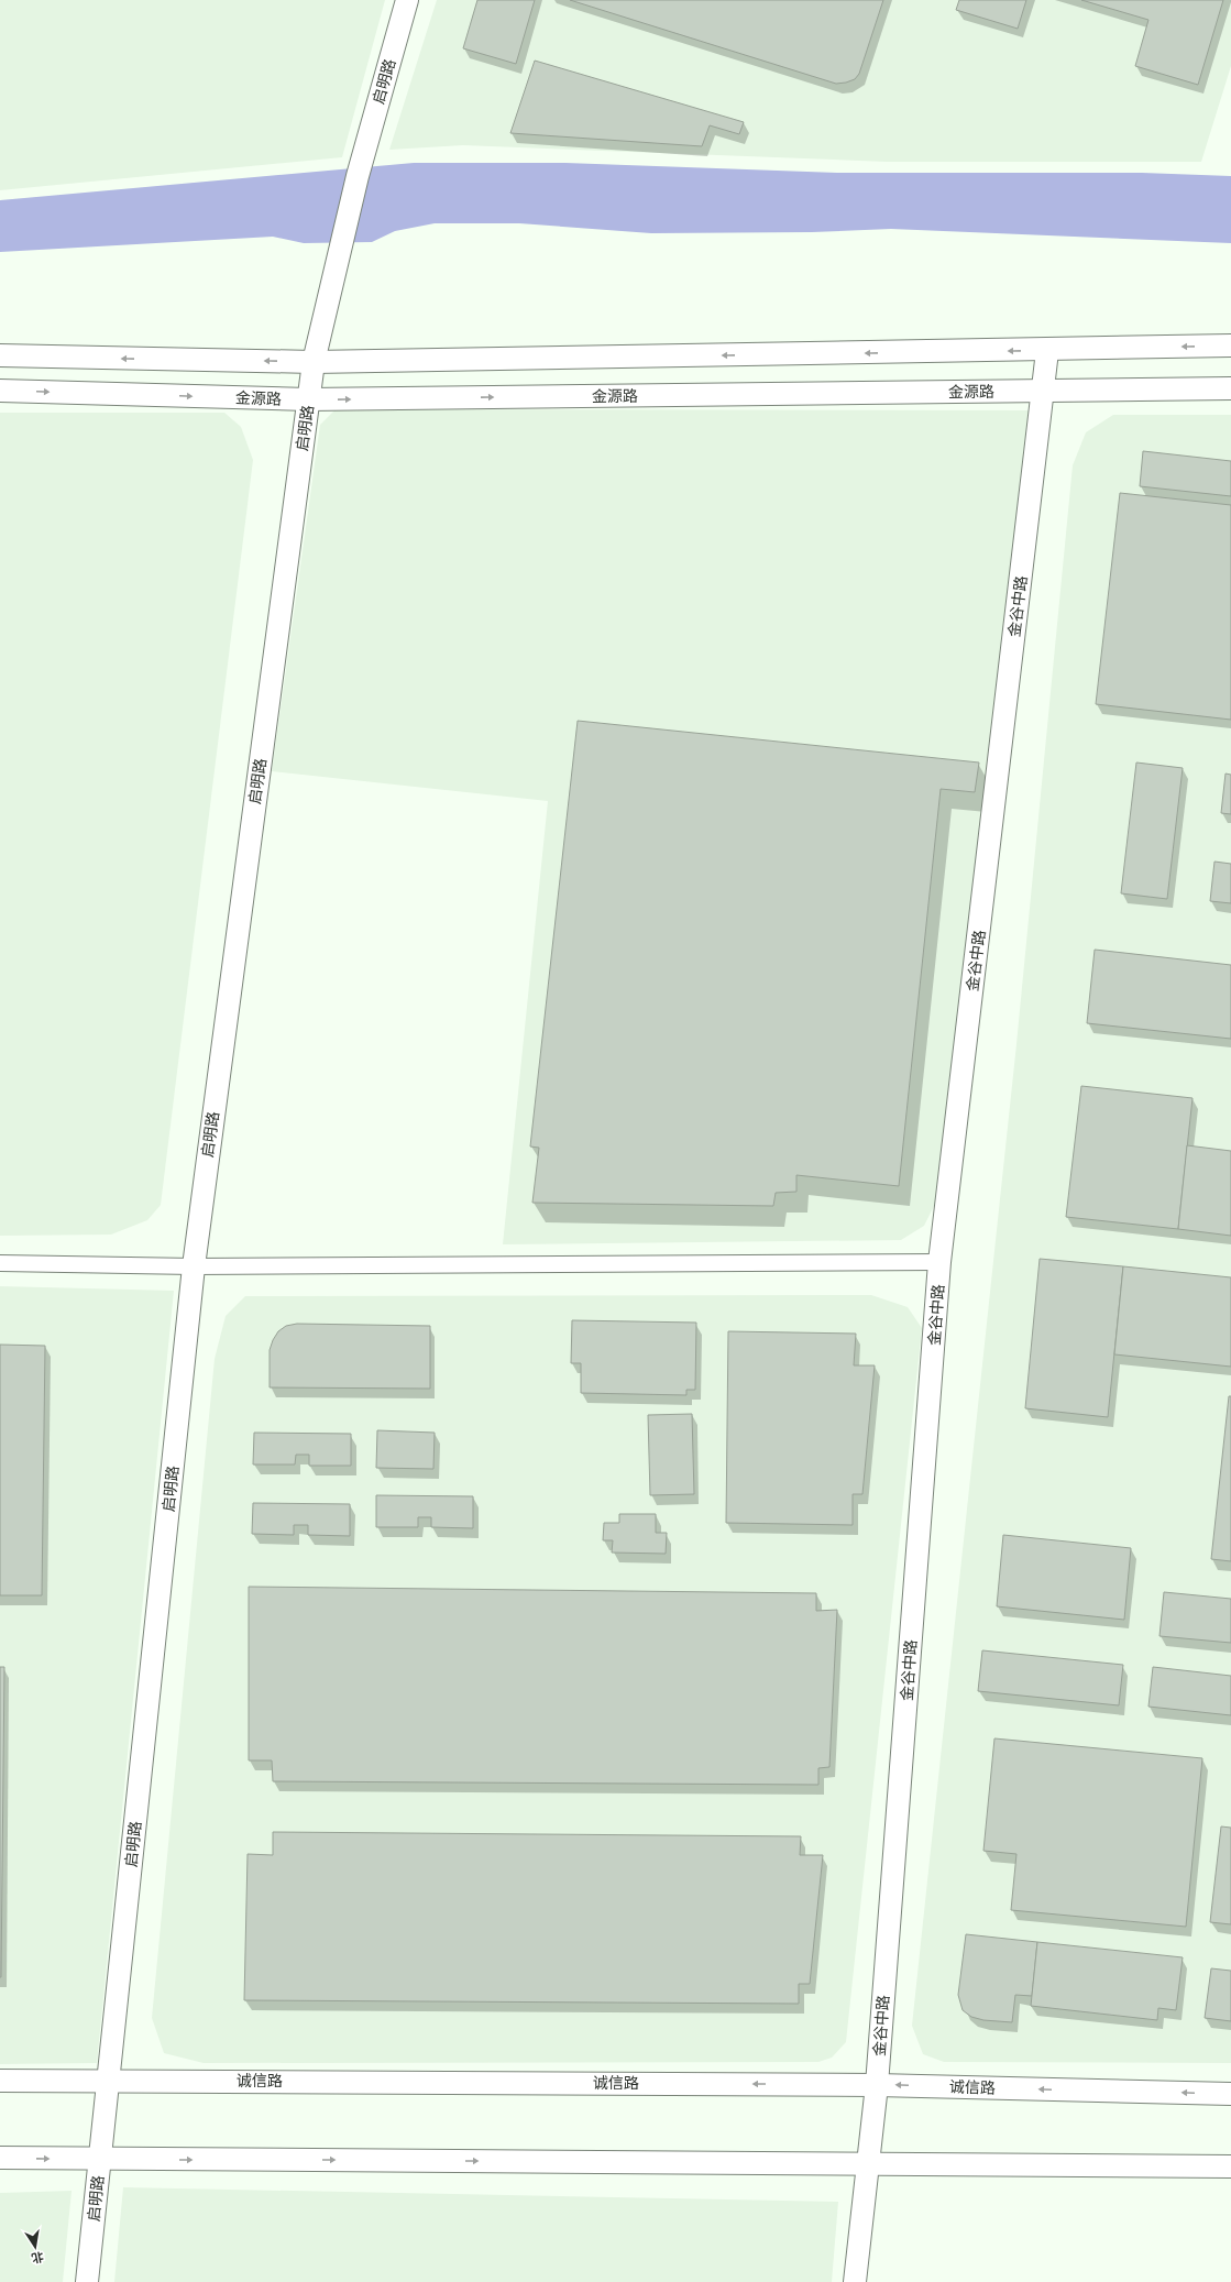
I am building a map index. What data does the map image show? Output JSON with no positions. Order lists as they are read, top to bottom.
{
  "streets": {
    "street": [
      "启明路",
      "金源路",
      "金谷中路",
      "诚信路"
    ]
  },
  "crossings": [
    ["启明路", "金源路"],
    ["启明路", "诚信路"],
    ["金源路", "金谷中路"],
    ["金谷中路", "诚信路"]
  ],
  "north": "bottom"
}
